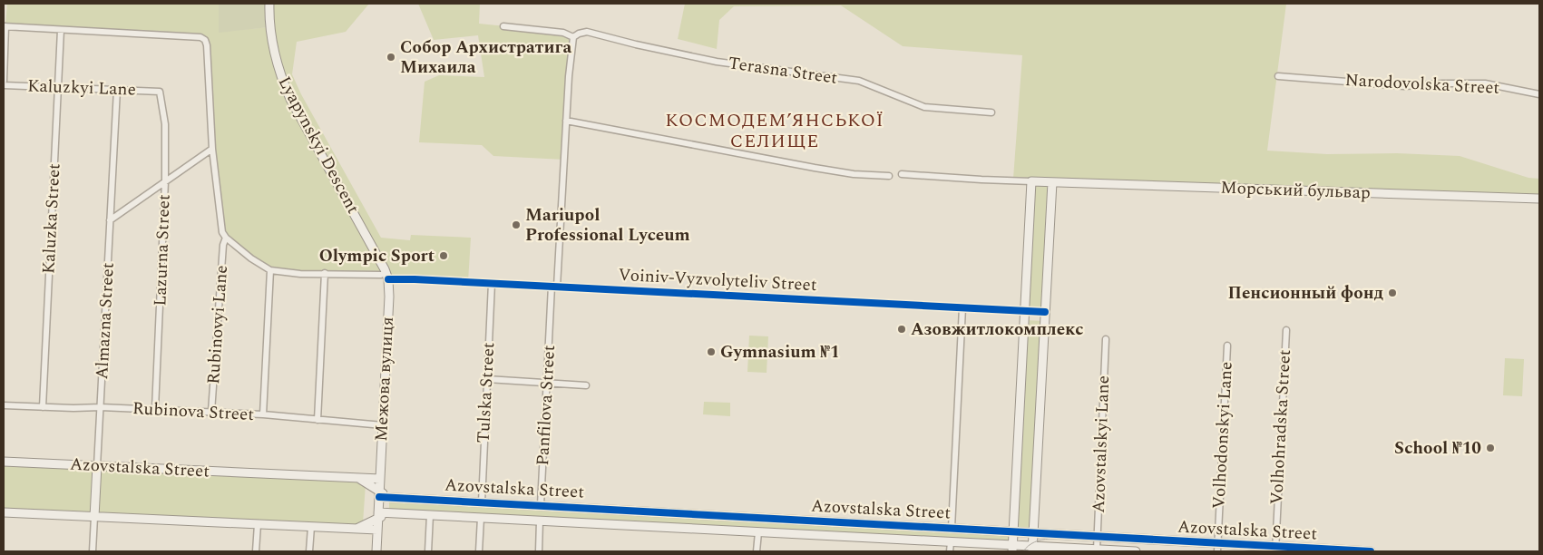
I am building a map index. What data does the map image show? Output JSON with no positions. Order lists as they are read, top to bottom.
{
  "streets": {
    "street": [
      "Terasna Street",
      "Narodovolska Street",
      "Kaluzkyi Lane",
      "Lyapynskyi Descent",
      "Морський бульвар",
      "Kaluzka Street",
      "Lazurna Street",
      "Voiniv-Vyzvolyteliv Street",
      "Almazna Street",
      "Rubinovyi Lane",
      "Межова вулиця",
      "Tulska Street",
      "Panfilova Street",
      "Rubinova Street",
      "Volhohradska Street",
      "Volhodonskyi Lane",
      "Azovstalskyi Lane",
      "Azovstalska Street"
    ]
  },
  "crossings": [
    ["Kaluzkyi Lane", "Kaluzka Street"],
    ["Kaluzkyi Lane", "Lazurna Street"],
    ["Kaluzkyi Lane", "Almazna Street"],
    ["Lyapynskyi Descent", "Voiniv-Vyzvolyteliv Street"],
    ["Lyapynskyi Descent", "Межова вулиця"],
    ["Kaluzka Street", "Rubinova Street"],
    ["Lazurna Street", "Rubinova Street"],
    ["Voiniv-Vyzvolyteliv Street", "Rubinovyi Lane"],
    ["Voiniv-Vyzvolyteliv Street", "Межова вулиця"],
    ["Voiniv-Vyzvolyteliv Street", "Tulska Street"],
    ["Voiniv-Vyzvolyteliv Street", "Panfilova Street"],
    ["Almazna Street", "Rubinova Street"],
    ["Almazna Street", "Azovstalska Street"],
    ["Rubinovyi Lane", "Rubinova Street"],
    ["Межова вулиця", "Rubinova Street"],
    ["Межова вулиця", "Azovstalska Street"],
    ["Tulska Street", "Azovstalska Street"],
    ["Panfilova Street", "Azovstalska Street"],
    ["Volhohradska Street", "Azovstalska Street"],
    ["Volhodonskyi Lane", "Azovstalska Street"],
    ["Azovstalskyi Lane", "Azovstalska Street"]
  ],
  "districts": ["КОСМОДЕМ’ЯНСЬКОЇ СЕЛИЩЕ"],
  "places": [
    "Собор Архистратига Михаила",
    "Mariupol Professional Lyceum",
    "Olympic Sport",
    "Пенсионный фонд",
    "Азовжитлокомплекс",
    "Gymnasium №1",
    "School №10"
  ]
}
